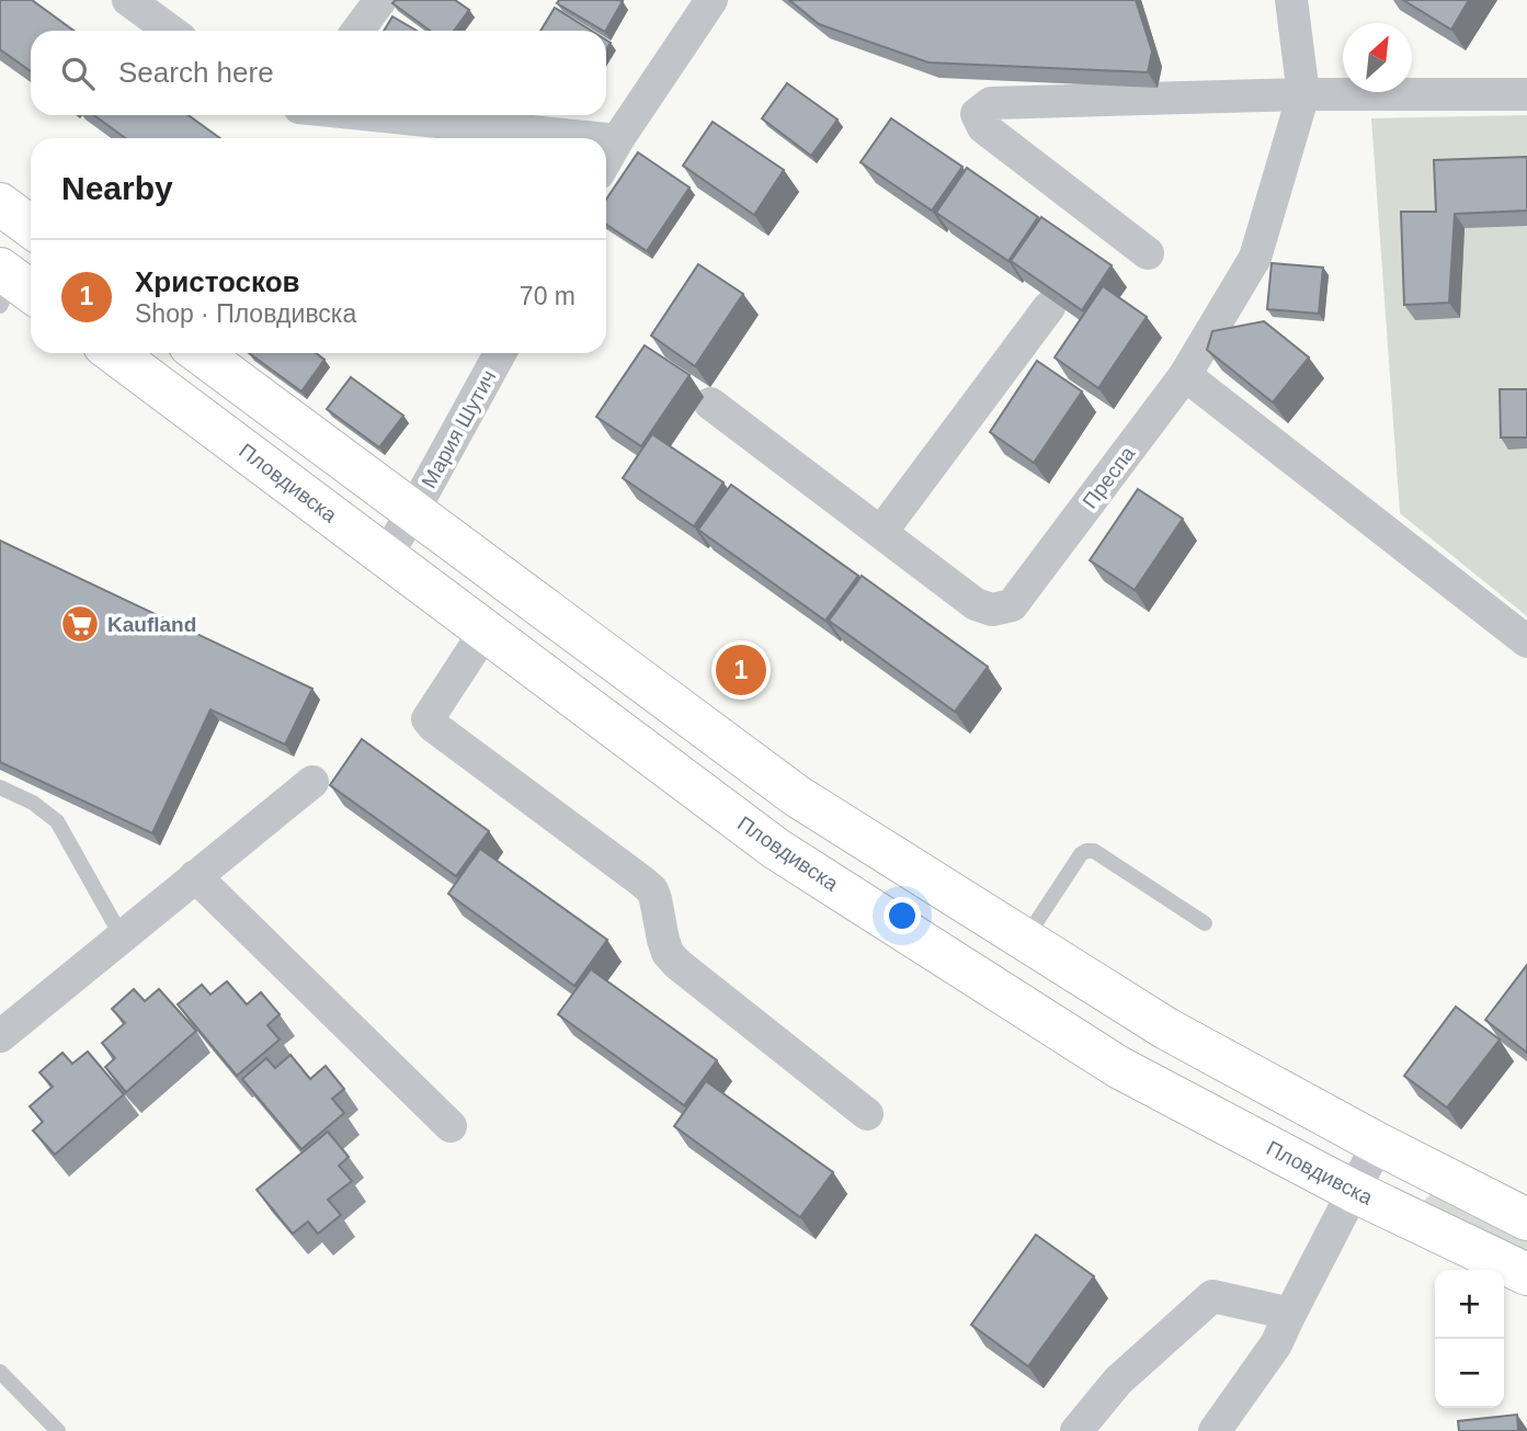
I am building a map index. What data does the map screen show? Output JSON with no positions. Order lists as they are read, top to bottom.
{
  "streets": {
    "street": ["Мария Шутич", "Преспа", "Пловдивска"]
  },
  "crossings": [
    ["Мария Шутич", "Пловдивска"]
  ],
  "places": {
    "supermarket": ["Kaufland"]
  },
  "north": "top right",
  "page": {
    "search": "Search here",
    "heading": "Nearby",
    "list": [
      {
        "mark": "1",
        "name": "Христосков",
        "note": "Shop · Пловдивска",
        "value": "70 m"
      }
    ],
    "pins": "1",
    "map_buttons": ["+", "−"]
  }
}
